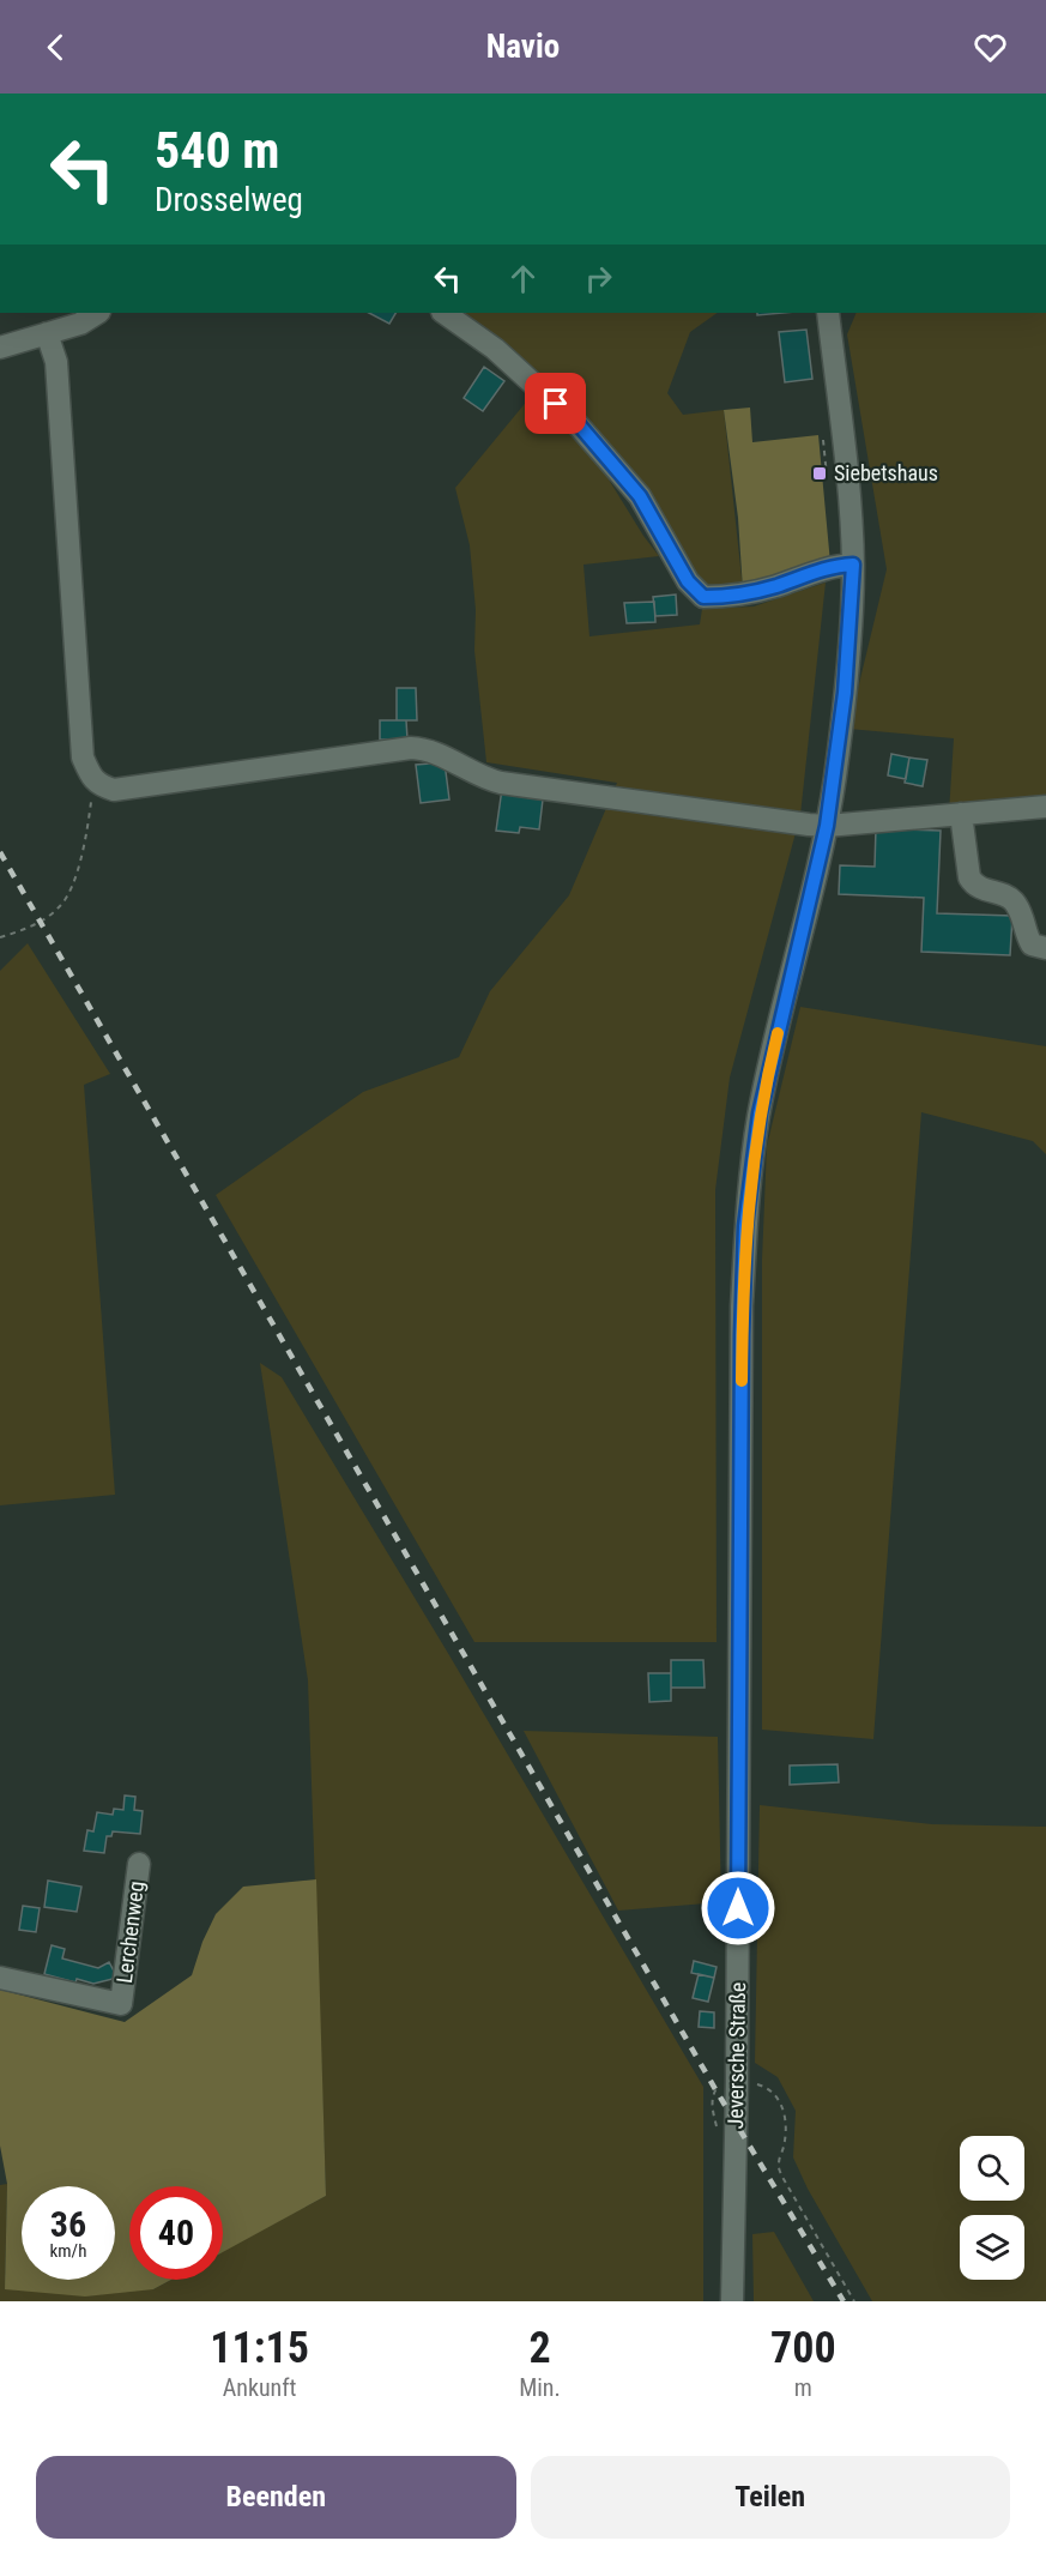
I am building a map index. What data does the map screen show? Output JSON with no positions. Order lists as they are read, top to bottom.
{
  "streets": {
    "street": ["Lerchenweg", "Jeversche Straße"]
  },
  "places": {
    "transit": ["Siebetshaus"]
  },
  "page": {
    "header": "Navio",
    "turn": ["540 m", "Drosselweg"],
    "speed": "36 km/h",
    "limit": "40",
    "eta": [
      "11:15",
      "Ankunft",
      "2",
      "Min.",
      "700",
      "m"
    ],
    "buttons": ["Beenden", "Teilen"]
  }
}
